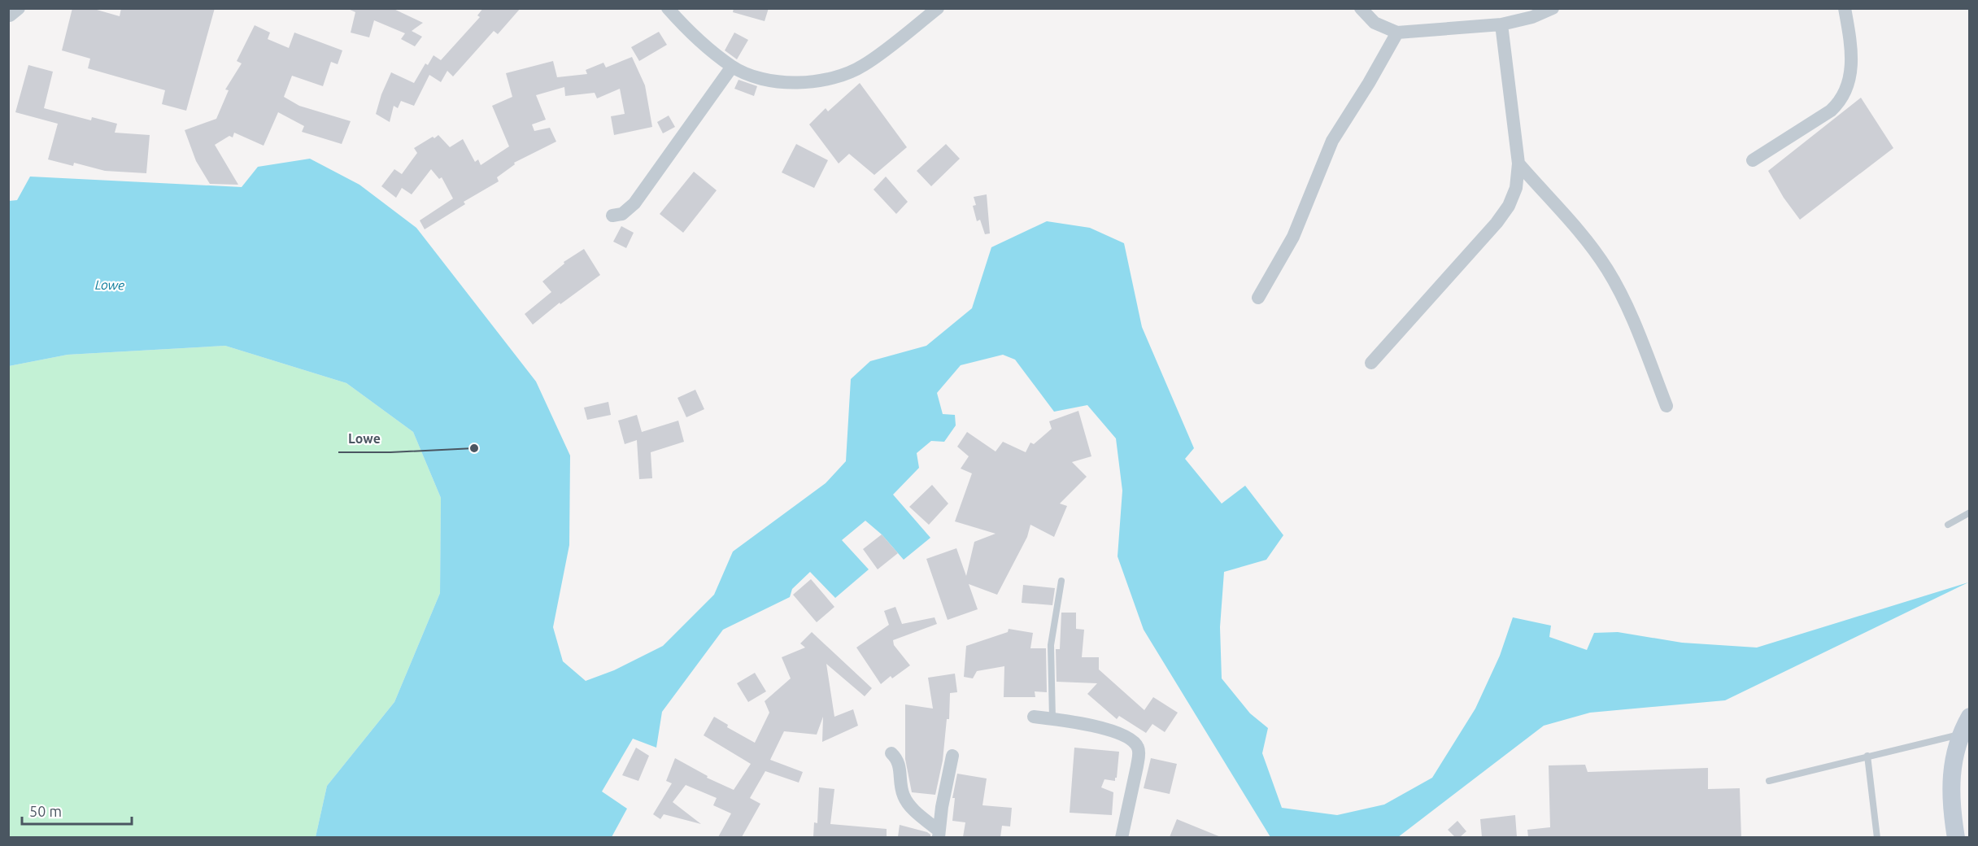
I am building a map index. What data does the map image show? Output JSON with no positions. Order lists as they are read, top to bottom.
{
  "water": ["Lowe"],
  "places": ["Lowe"],
  "scale_bar": "50 m"
}
